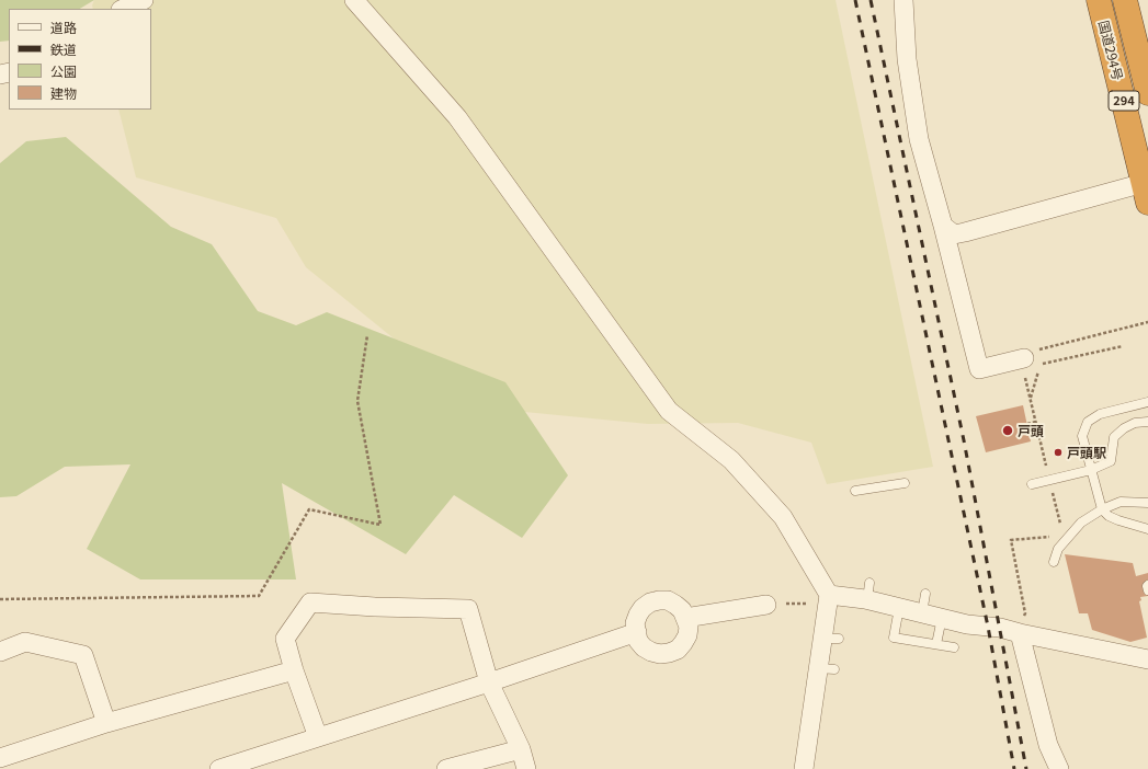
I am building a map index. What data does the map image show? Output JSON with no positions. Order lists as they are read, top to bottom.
{
  "streets": {
    "highway": ["国道294号", "294"]
  },
  "places": ["戸頭", "戸頭駅"],
  "legend": [
    "道路",
    "鉄道",
    "公園",
    "建物"
  ]
}
